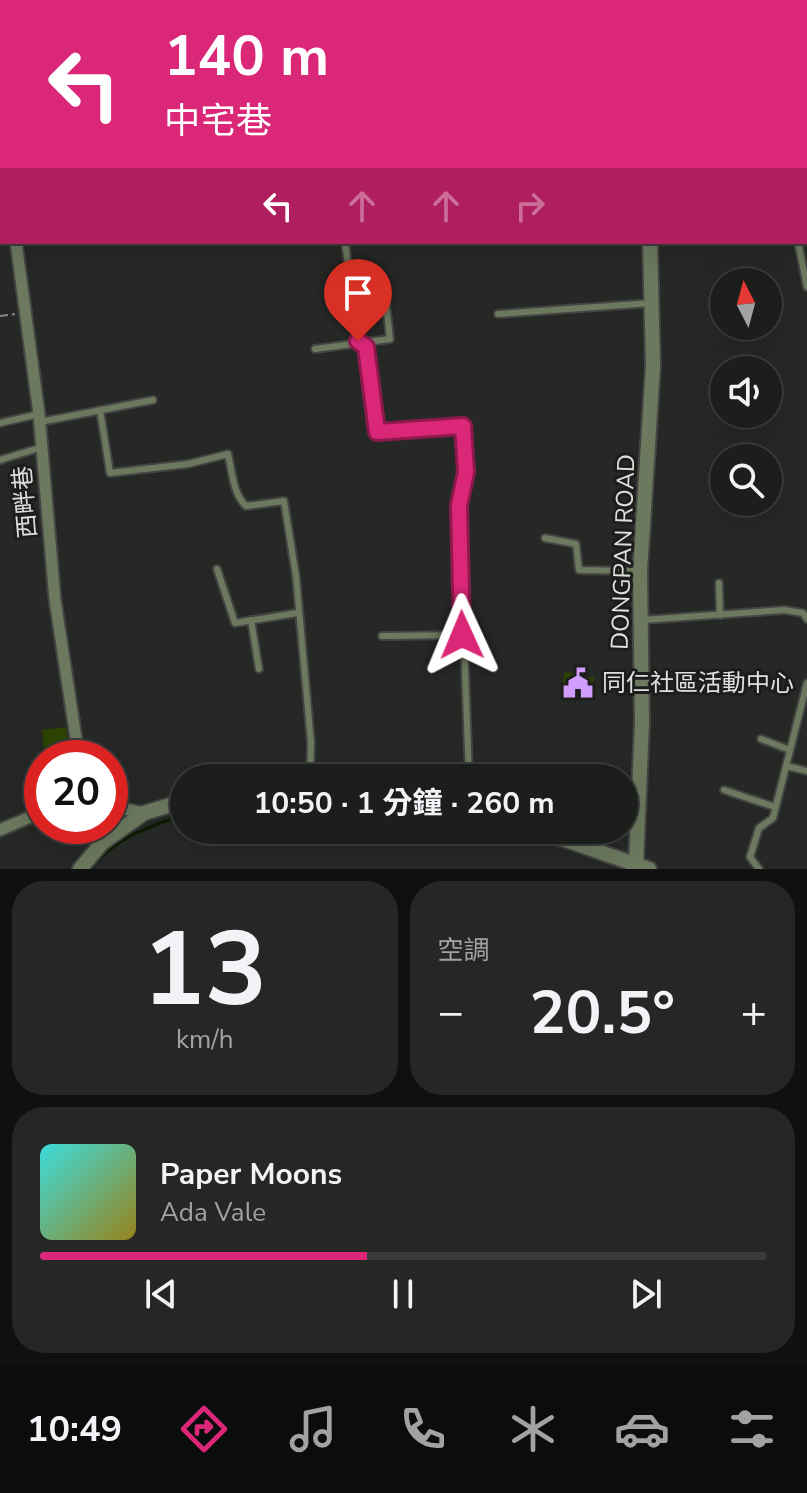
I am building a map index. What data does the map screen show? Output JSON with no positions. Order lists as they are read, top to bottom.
{
  "streets": {
    "street": ["西畔巷", "DONGPAN ROAD"]
  },
  "places": {
    "public building": ["同仁社區活動中心"]
  },
  "north": "top",
  "page": {
    "turn": ["140 m", "中宅巷"],
    "limit": "20",
    "trip": "10:50 · 1 分鐘 · 260 m",
    "tile": [
      ["13", "km/h"],
      "空調"
    ],
    "heat": ["−", "20.5°", "+"],
    "song": ["Paper Moons", "Ada Vale"],
    "tabs": "10:49"
  }
}
